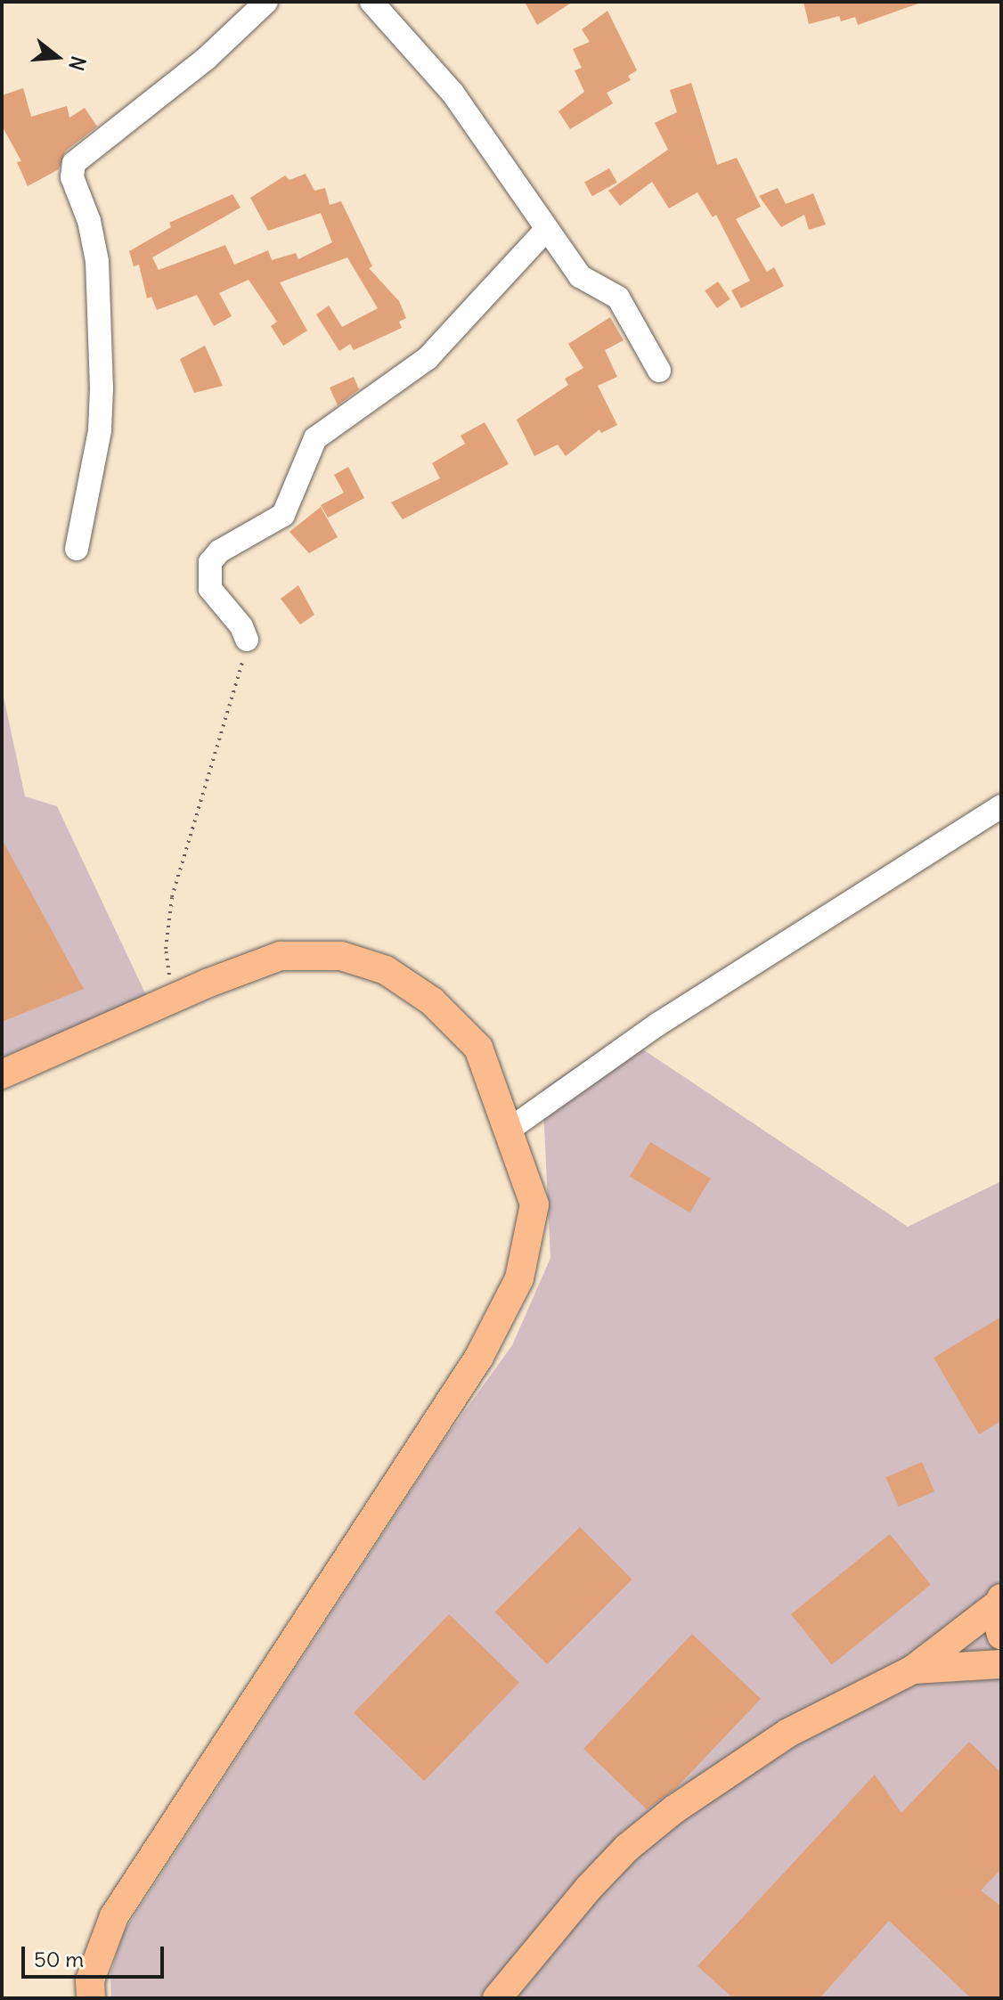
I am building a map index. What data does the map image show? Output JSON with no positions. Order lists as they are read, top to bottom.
{
  "scale_bar": "50 m",
  "north": "right"
}
